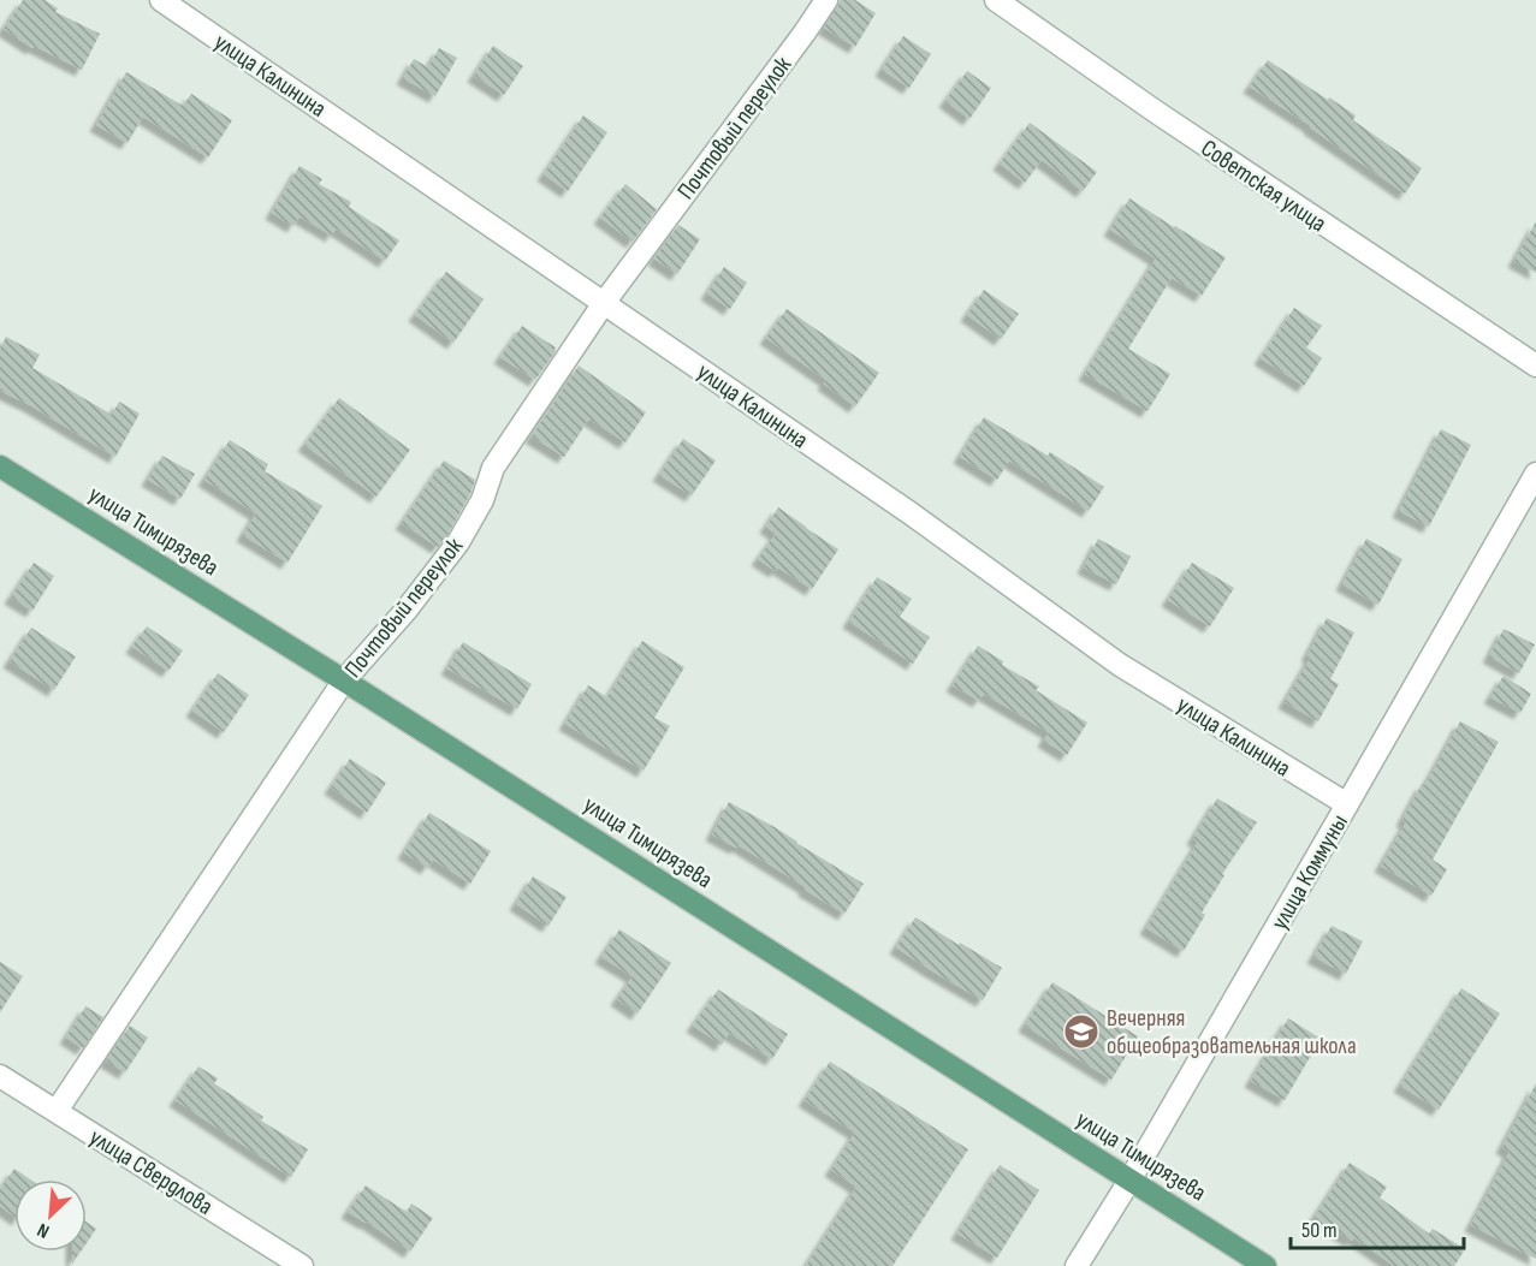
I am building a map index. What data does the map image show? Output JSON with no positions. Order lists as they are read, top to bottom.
{
  "streets": {
    "main road": ["улица Тимирязева"],
    "street": [
      "улица Калинина",
      "Почтовый переулок",
      "Советская улица",
      "улица Коммуны",
      "улица Свердлова"
    ]
  },
  "crossings": [
    ["улица Калинина", "Почтовый переулок"],
    ["улица Калинина", "улица Коммуны"],
    ["Почтовый переулок", "улица Тимирязева"],
    ["Почтовый переулок", "улица Свердлова"],
    ["улица Тимирязева", "улица Коммуны"]
  ],
  "places": {
    "school or university": ["Вечерняя общеобразовательная школа"]
  },
  "scale_bar": "50 m",
  "north": "bottom left"
}
